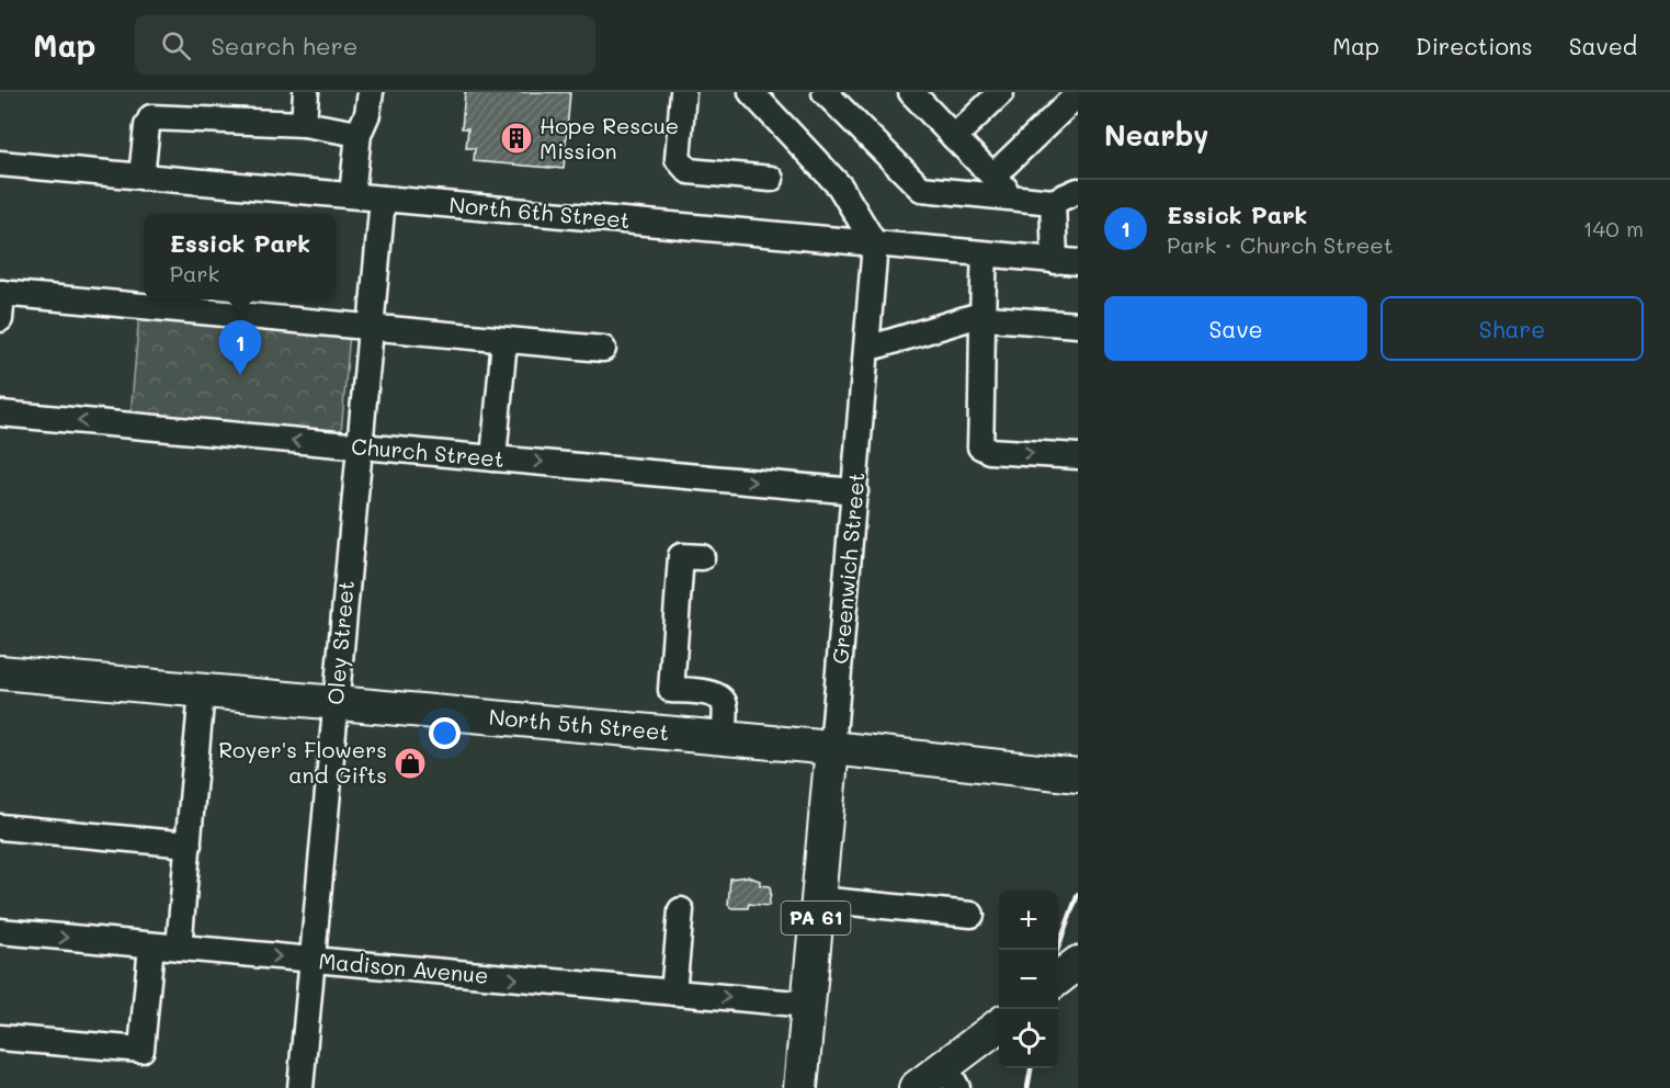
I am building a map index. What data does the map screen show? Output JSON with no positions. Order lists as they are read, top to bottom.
{
  "streets": {
    "main road": ["Greenwich Street", "North 5th Street", "PA 61"],
    "street": [
      "North 6th Street",
      "Church Street",
      "Oley Street",
      "Madison Avenue"
    ]
  },
  "crossings": [
    ["North 6th Street", "Greenwich Street"],
    ["North 6th Street", "Oley Street"],
    ["Church Street", "Greenwich Street"],
    ["Church Street", "Oley Street"],
    ["Greenwich Street", "North 5th Street"],
    ["Greenwich Street", "Madison Avenue"],
    ["Oley Street", "North 5th Street"],
    ["Oley Street", "Madison Avenue"]
  ],
  "one_way": ["Madison Avenue"],
  "places": {
    "building": ["Hope Rescue Mission"],
    "shop": ["Royer's Flowers and Gifts"]
  },
  "page": {
    "header": "Map",
    "search": "Search here",
    "nav": ["Map", "Directions", "Saved"],
    "heading": "Nearby",
    "list": [
      {
        "mark": "1",
        "name": "Essick Park",
        "note": "Park · Church Street",
        "value": "140 m"
      }
    ],
    "popup": ["Essick Park", "Park"],
    "buttons": ["Save", "Share"],
    "pins": "1",
    "map_buttons": ["+", "−"]
  }
}
